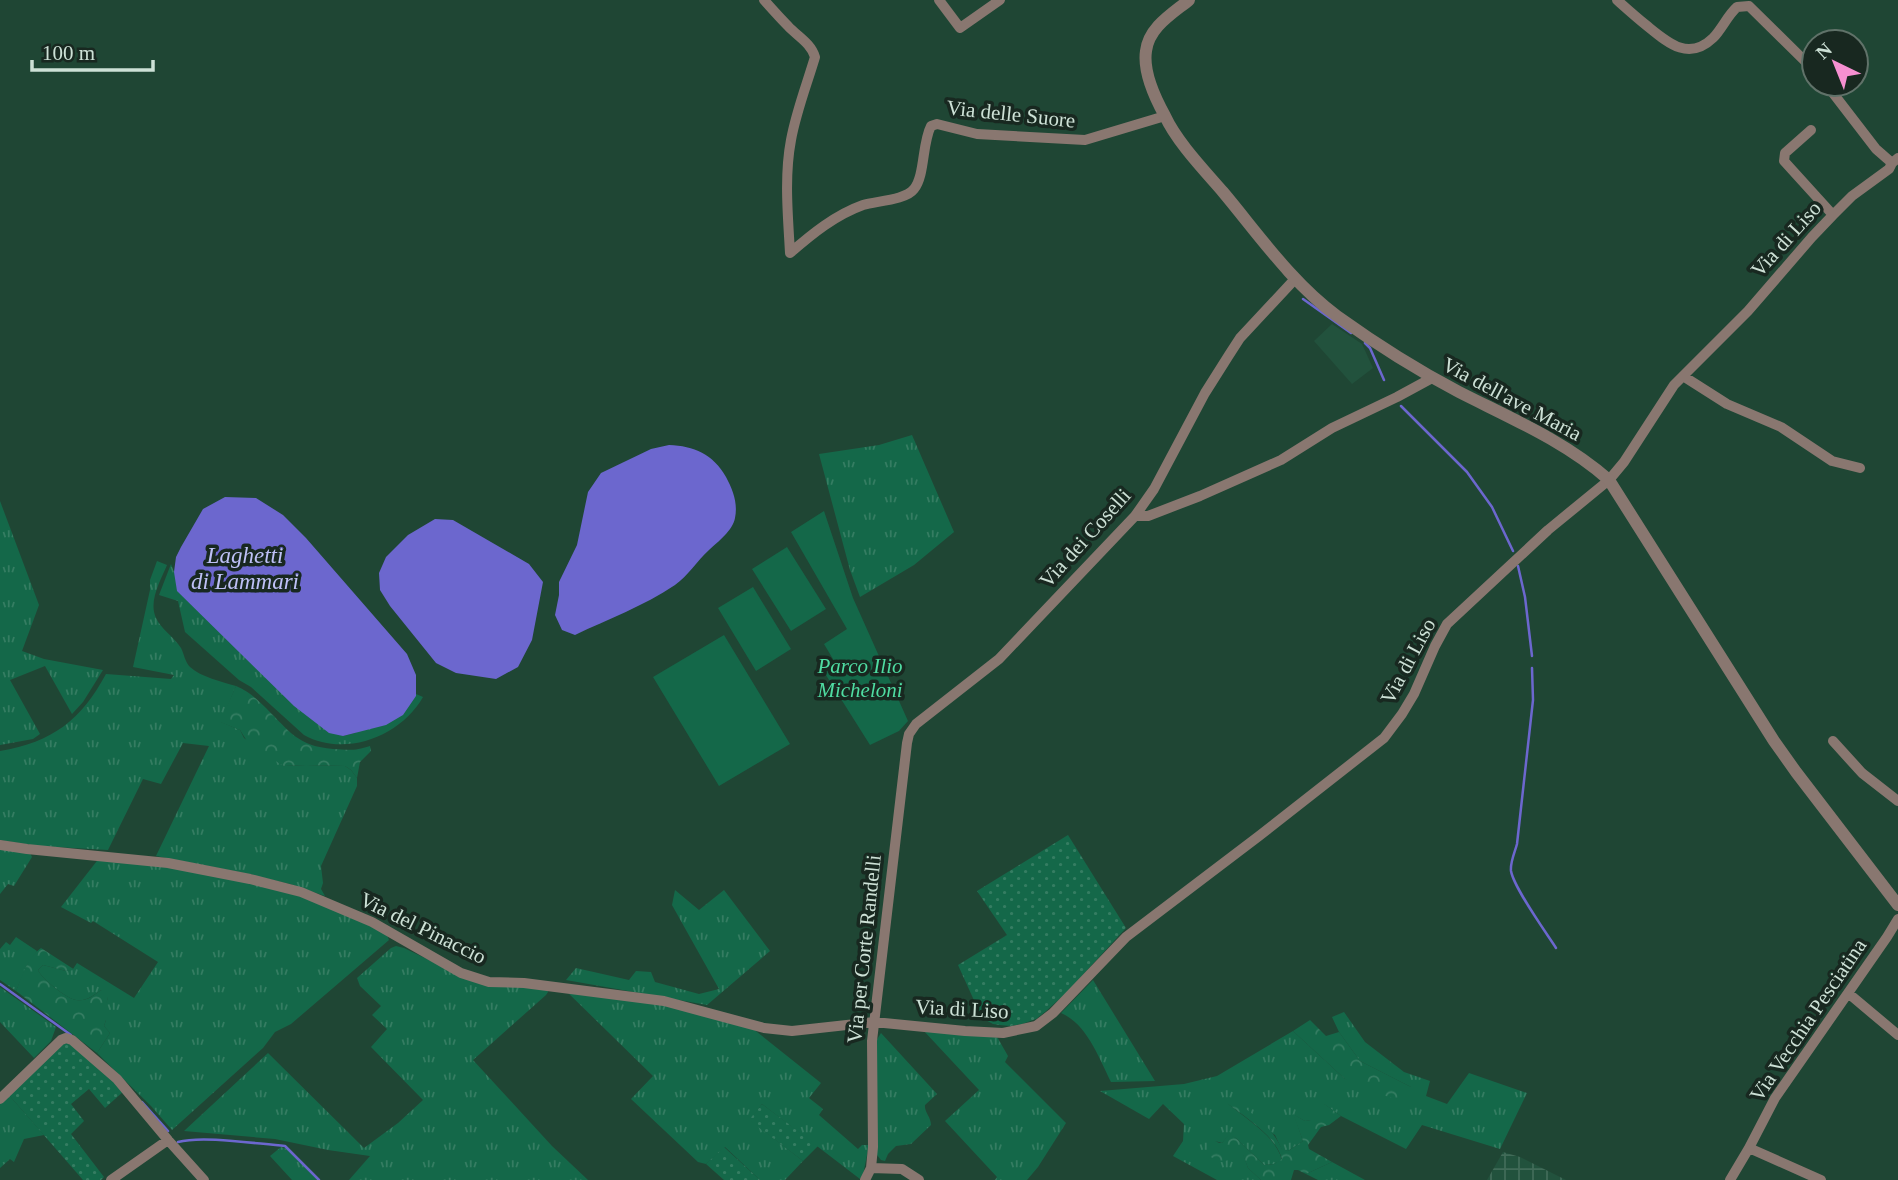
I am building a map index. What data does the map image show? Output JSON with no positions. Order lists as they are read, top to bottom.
{
  "streets": {
    "street": [
      "Via delle Suore",
      "Via di Liso",
      "Via dell'ave Maria",
      "Via dei Coselli",
      "Via del Pinaccio",
      "Via per Corte Randelli",
      "Via Vecchia Pesciatina"
    ]
  },
  "crossings": [
    ["Via delle Suore", "Via dell'ave Maria"],
    ["Via di Liso", "Via dell'ave Maria"],
    ["Via di Liso", "Via del Pinaccio"],
    ["Via di Liso", "Via per Corte Randelli"],
    ["Via dell'ave Maria", "Via dei Coselli"],
    ["Via dei Coselli", "Via per Corte Randelli"],
    ["Via del Pinaccio", "Via per Corte Randelli"]
  ],
  "water": ["Laghetti di Lammari"],
  "parks": ["Parco Ilio Micheloni"],
  "scale_bar": "100 m",
  "north": "top left"
}
